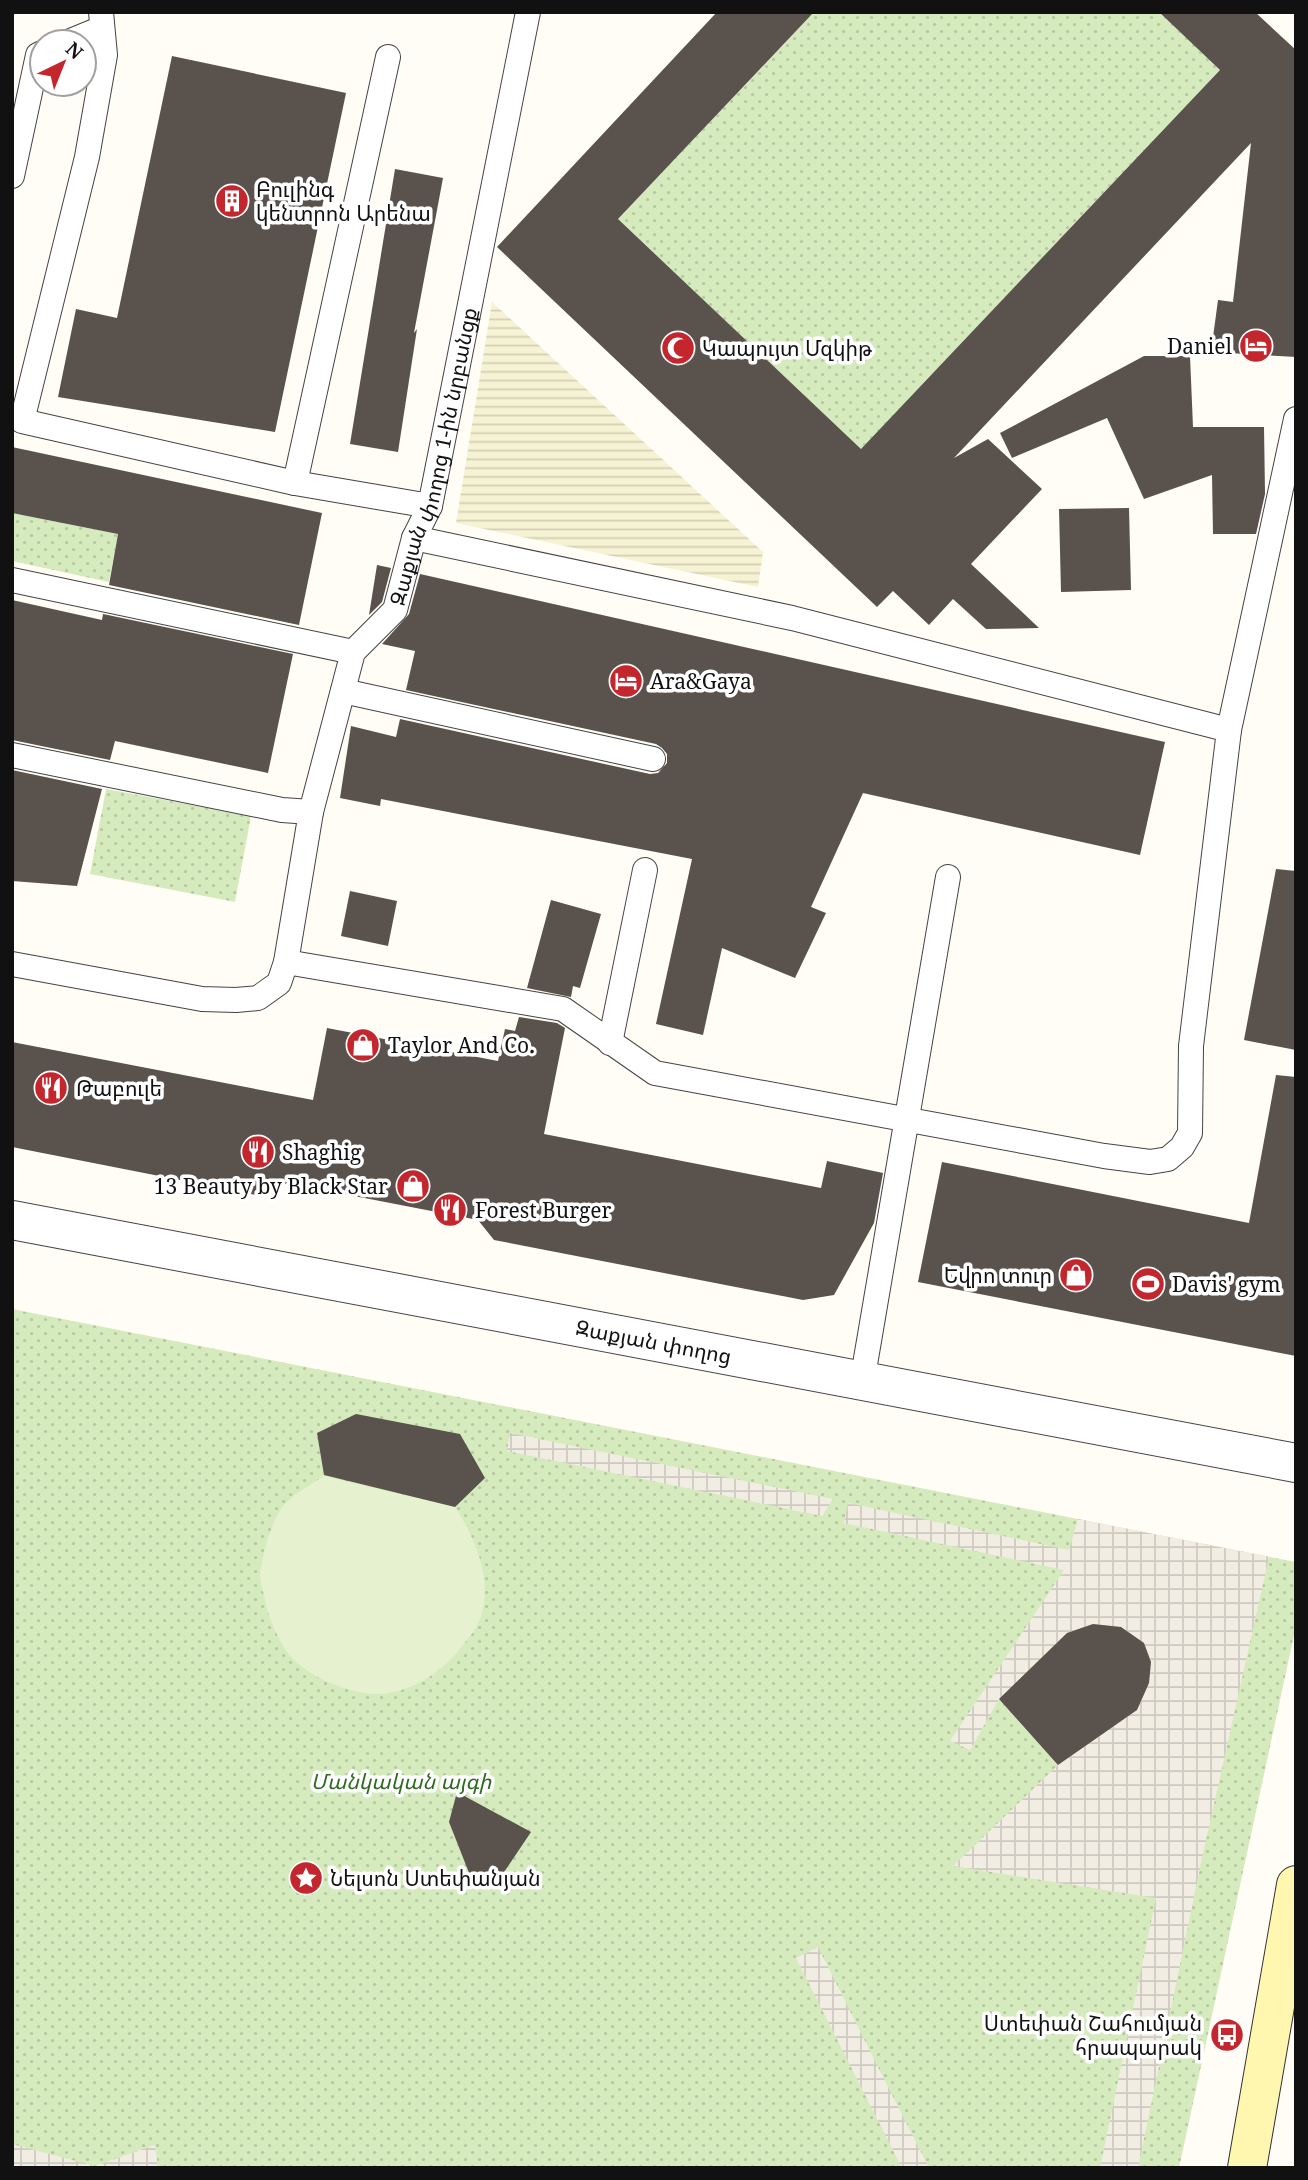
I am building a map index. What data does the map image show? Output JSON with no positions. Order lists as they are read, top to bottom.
{
  "streets": {
    "street": ["Զաքյան փողոց"],
    "lane": ["Զաքյան փողոց 1-ին նրբանցք"]
  },
  "parks": ["Մանկական այգի"],
  "places": {
    "building": ["Բուլինգ կենտրոն Արենա"],
    "hotel": ["Daniel", "Ara&Gaya"],
    "mosque": ["Կապույտ Մզկիթ"],
    "shop": ["Taylor And Co.", "13 Beauty by Black Star", "Եվրո տուր"],
    "restaurant": ["Թաբուլե", "Shaghig", "Forest Burger"],
    "sports": ["Davis' gym"],
    "place": ["Նելսոն Ստեփանյան"],
    "bus stop": ["Ստեփան Շահումյան հրապարակ"]
  },
  "north": "top right"
}
